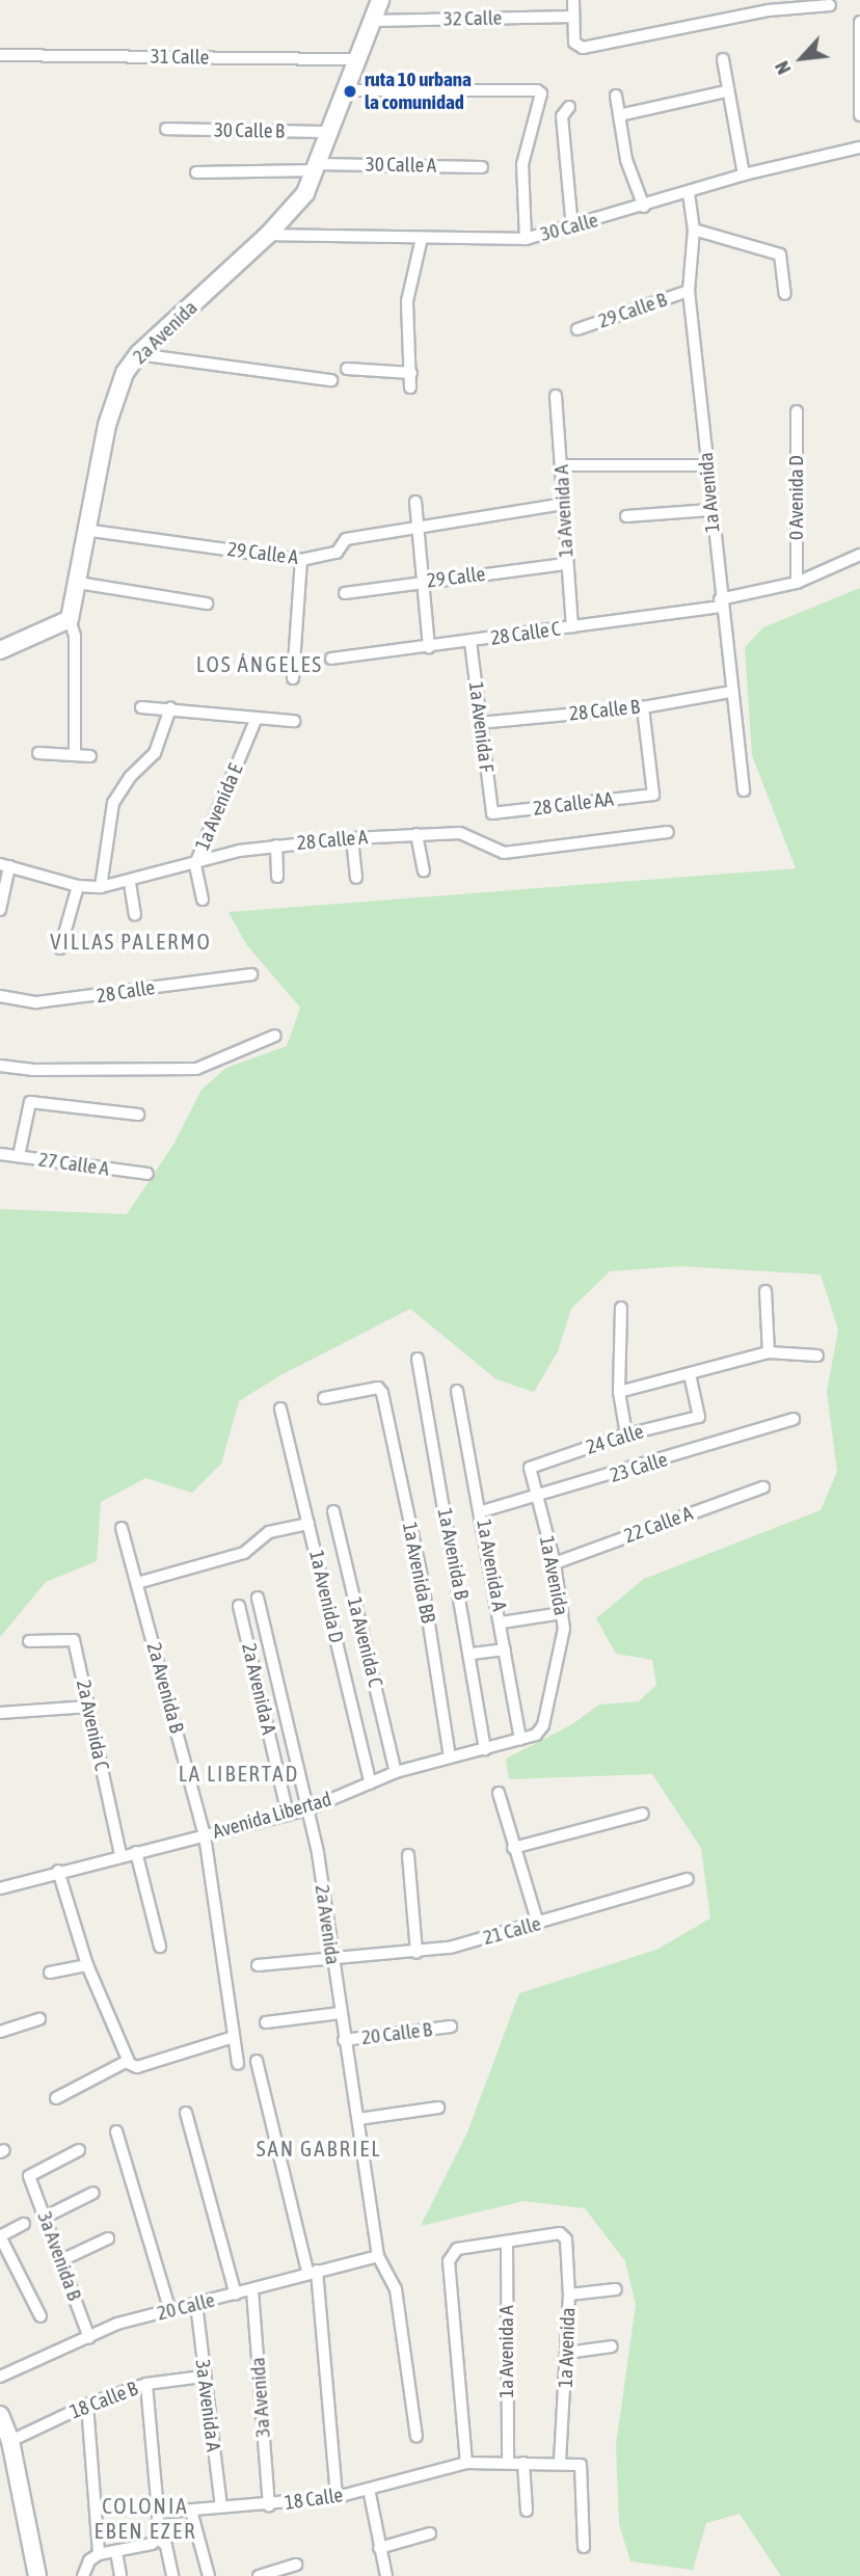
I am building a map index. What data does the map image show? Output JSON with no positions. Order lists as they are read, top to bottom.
{
  "streets": {
    "street": [
      "32 Calle",
      "31 Calle",
      "30 Calle B",
      "30 Calle A",
      "30 Calle",
      "29 Calle B",
      "2a Avenida",
      "1a Avenida",
      "0 Avenida D",
      "1a Avenida A",
      "29 Calle A",
      "29 Calle",
      "28 Calle C",
      "28 Calle B",
      "1a Avenida F",
      "28 Calle AA",
      "1a Avenida E",
      "28 Calle A",
      "28 Calle",
      "27 Calle A",
      "24 Calle",
      "23 Calle",
      "22 Calle A",
      "1a Avenida B",
      "1a Avenida BB",
      "1a Avenida D",
      "1a Avenida C",
      "2a Avenida B",
      "2a Avenida A",
      "2a Avenida C",
      "Avenida Libertad",
      "21 Calle",
      "20 Calle B",
      "3a Avenida B",
      "20 Calle",
      "3a Avenida",
      "18 Calle B",
      "3a Avenida A",
      "18 Calle"
    ]
  },
  "crossings": [
    ["32 Calle", "2a Avenida"],
    ["31 Calle", "2a Avenida"],
    ["30 Calle B", "2a Avenida"],
    ["30 Calle A", "2a Avenida"],
    ["30 Calle", "2a Avenida"],
    ["30 Calle", "1a Avenida"],
    ["29 Calle B", "1a Avenida"],
    ["2a Avenida", "29 Calle A"],
    ["2a Avenida", "Avenida Libertad"],
    ["2a Avenida", "21 Calle"],
    ["2a Avenida", "20 Calle B"],
    ["2a Avenida", "20 Calle"],
    ["1a Avenida", "1a Avenida A"],
    ["1a Avenida", "28 Calle C"],
    ["1a Avenida", "28 Calle B"],
    ["1a Avenida", "24 Calle"],
    ["1a Avenida", "23 Calle"],
    ["1a Avenida", "22 Calle A"],
    ["1a Avenida", "Avenida Libertad"],
    ["1a Avenida", "18 Calle"],
    ["0 Avenida D", "28 Calle C"],
    ["1a Avenida A", "29 Calle A"],
    ["1a Avenida A", "29 Calle"],
    ["1a Avenida A", "28 Calle C"],
    ["1a Avenida A", "23 Calle"],
    ["1a Avenida A", "Avenida Libertad"],
    ["1a Avenida A", "18 Calle"],
    ["28 Calle C", "1a Avenida F"],
    ["28 Calle B", "1a Avenida F"],
    ["28 Calle B", "28 Calle AA"],
    ["1a Avenida F", "28 Calle AA"],
    ["1a Avenida E", "28 Calle A"],
    ["1a Avenida B", "Avenida Libertad"],
    ["1a Avenida BB", "Avenida Libertad"],
    ["1a Avenida D", "Avenida Libertad"],
    ["1a Avenida C", "Avenida Libertad"],
    ["2a Avenida B", "Avenida Libertad"],
    ["2a Avenida A", "Avenida Libertad"],
    ["2a Avenida C", "Avenida Libertad"],
    ["3a Avenida B", "20 Calle"],
    ["20 Calle", "3a Avenida"],
    ["20 Calle", "3a Avenida A"],
    ["3a Avenida", "18 Calle"],
    ["18 Calle B", "3a Avenida A"],
    ["3a Avenida A", "18 Calle"]
  ],
  "districts": [
    "LOS ÁNGELES",
    "VILLAS PALERMO",
    "LA LIBERTAD",
    "SAN GABRIEL",
    "COLONIA EBEN EZER"
  ],
  "places": ["ruta 10 urbana la comunidad"],
  "north": "bottom left"
}
